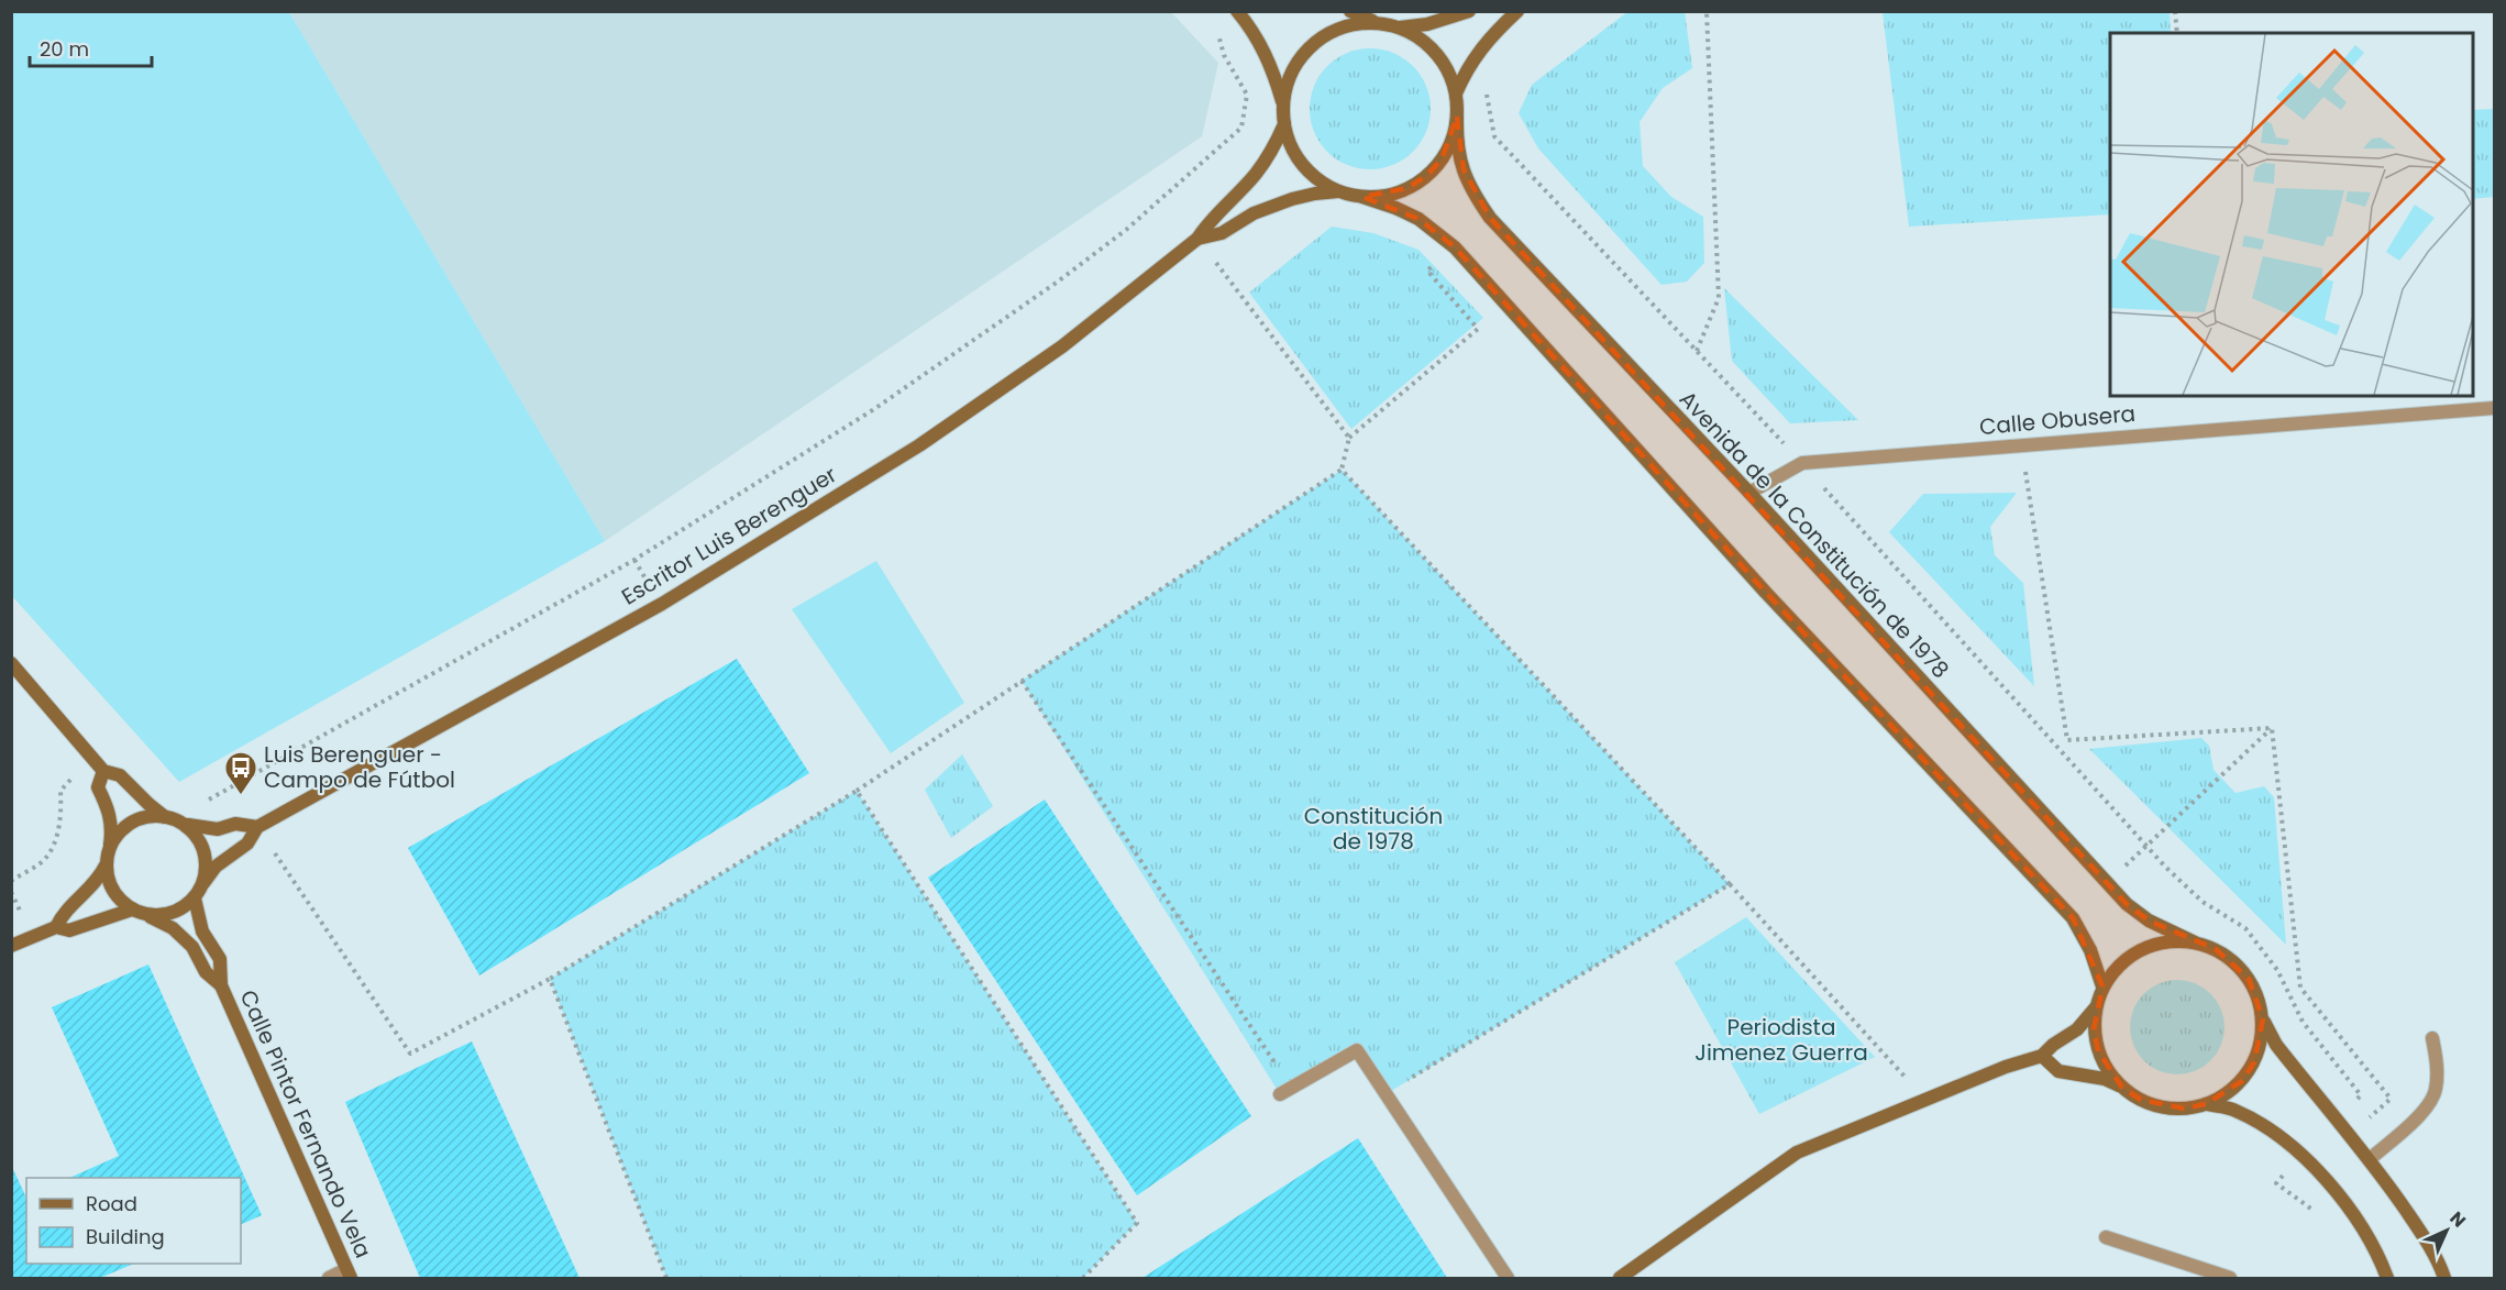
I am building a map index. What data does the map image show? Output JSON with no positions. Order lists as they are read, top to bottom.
{
  "streets": {
    "street": [
      "Calle Obusera",
      "Avenida de la Constitución de 1978",
      "Escritor Luis Berenguer",
      "Calle Pintor Fernando Vela"
    ]
  },
  "crossings": [
    ["Calle Obusera", "Avenida de la Constitución de 1978"],
    ["Avenida de la Constitución de 1978", "Escritor Luis Berenguer"],
    ["Escritor Luis Berenguer", "Calle Pintor Fernando Vela"]
  ],
  "parks": ["Constitución de 1978", "Periodista Jimenez Guerra"],
  "places": {
    "bus stop": ["Luis Berenguer - Campo de Fútbol"]
  },
  "legend": ["Road", "Building"],
  "scale_bar": "20 m",
  "north": "top right"
}
